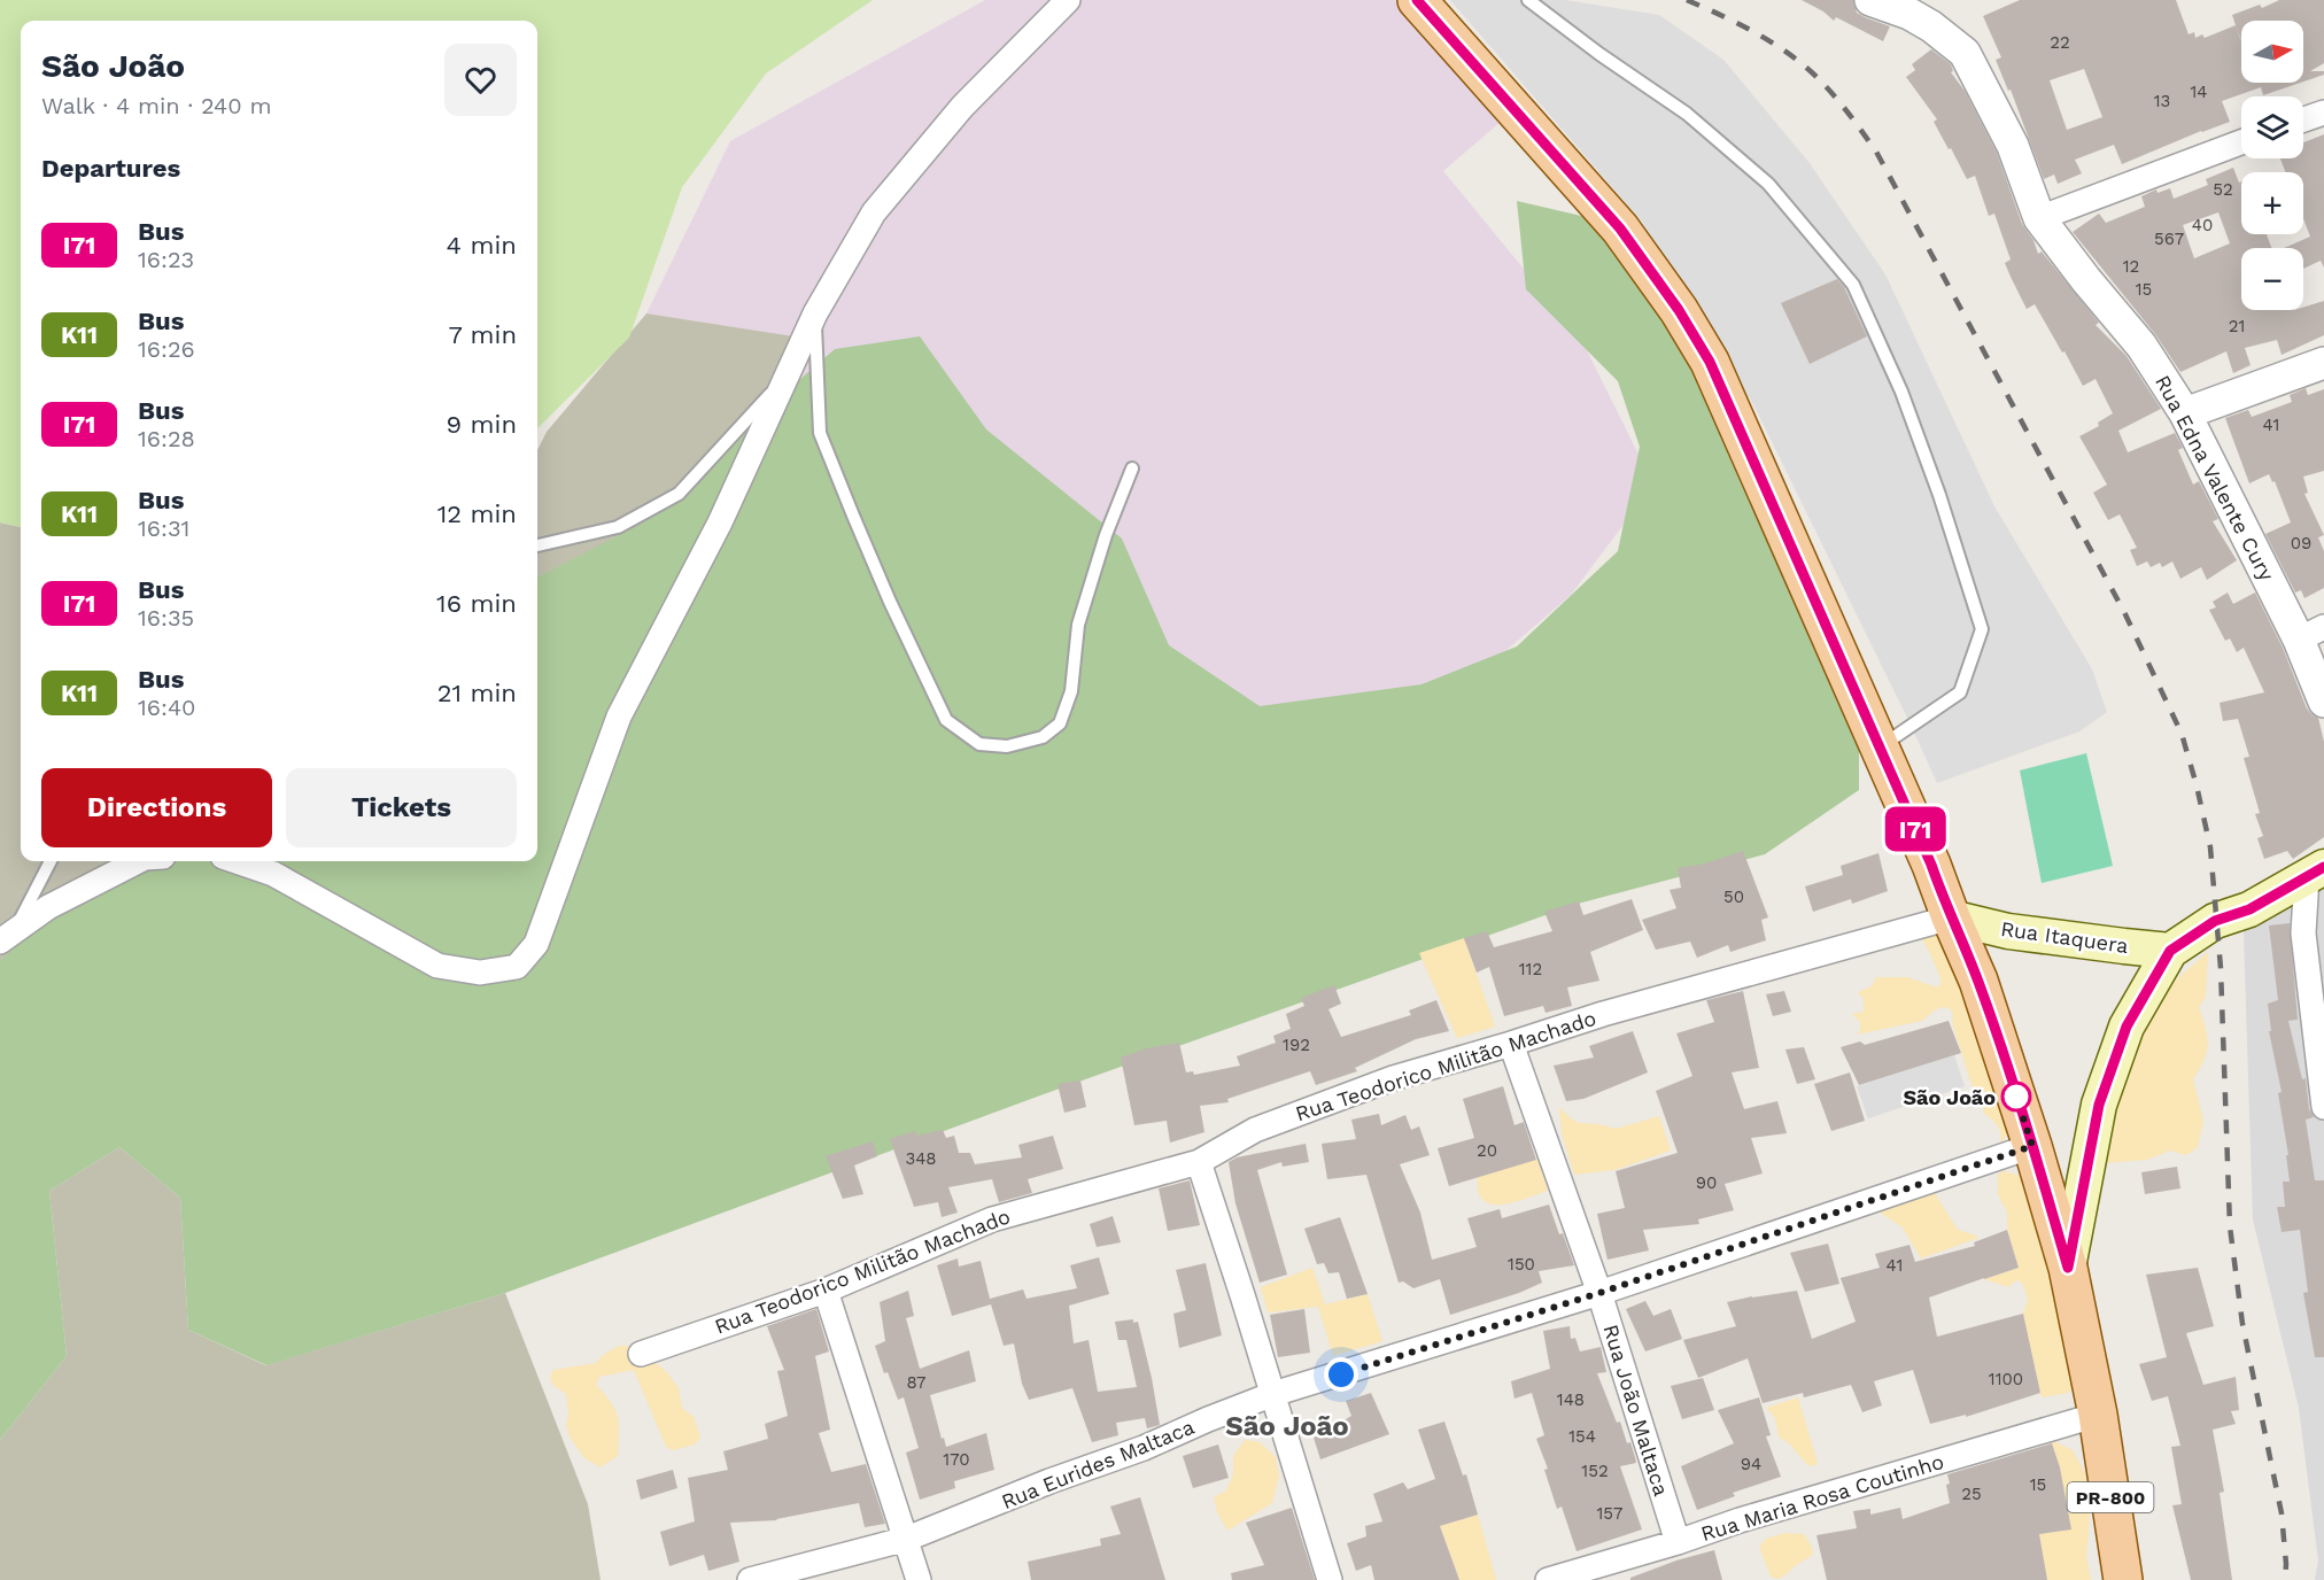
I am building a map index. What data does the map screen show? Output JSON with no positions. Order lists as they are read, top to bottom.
{
  "streets": {
    "main road": ["Rua Itaquera", "PR-800"],
    "street": [
      "Rua Edna Valente Cury",
      "Rua Teodorico Militão Machado",
      "Rua João Maltaca",
      "Rua Eurides Maltaca",
      "Rua Maria Rosa Coutinho"
    ]
  },
  "crossings": [
    ["Rua Itaquera", "Rua Teodorico Militão Machado"],
    ["Rua Itaquera", "PR-800"],
    ["Rua Teodorico Militão Machado", "Rua João Maltaca"],
    ["Rua Teodorico Militão Machado", "PR-800"],
    ["Rua João Maltaca", "Rua Eurides Maltaca"],
    ["Rua João Maltaca", "Rua Maria Rosa Coutinho"],
    ["Rua Eurides Maltaca", "PR-800"],
    ["Rua Maria Rosa Coutinho", "PR-800"]
  ],
  "districts": ["São João"],
  "places": ["São João"],
  "lines": ["bus line I71"],
  "house_numbers": [
    "22",
    "14",
    "13",
    "52",
    "40",
    "567",
    "12",
    "15",
    "21",
    "41",
    "09",
    "50",
    "112",
    "192",
    "20",
    "348",
    "90",
    "150",
    "41",
    "1100",
    "87",
    "148",
    "154",
    "170",
    "94",
    "152",
    "15",
    "25",
    "157"
  ],
  "north": "right",
  "page": {
    "on_map": "I71",
    "map_buttons": ["+", "−"],
    "heading": [
      ["São João", "Walk · 4 min · 240 m"],
      "Departures"
    ],
    "list": [
      {
        "mark": "I71",
        "name": "Bus",
        "note": "16:23",
        "value": "4 min"
      },
      {
        "mark": "K11",
        "name": "Bus",
        "note": "16:26",
        "value": "7 min"
      },
      {
        "mark": "I71",
        "name": "Bus",
        "note": "16:28",
        "value": "9 min"
      },
      {
        "mark": "K11",
        "name": "Bus",
        "note": "16:31",
        "value": "12 min"
      },
      {
        "mark": "I71",
        "name": "Bus",
        "note": "16:35",
        "value": "16 min"
      },
      {
        "mark": "K11",
        "name": "Bus",
        "note": "16:40",
        "value": "21 min"
      }
    ],
    "buttons": ["Directions", "Tickets"]
  }
}
